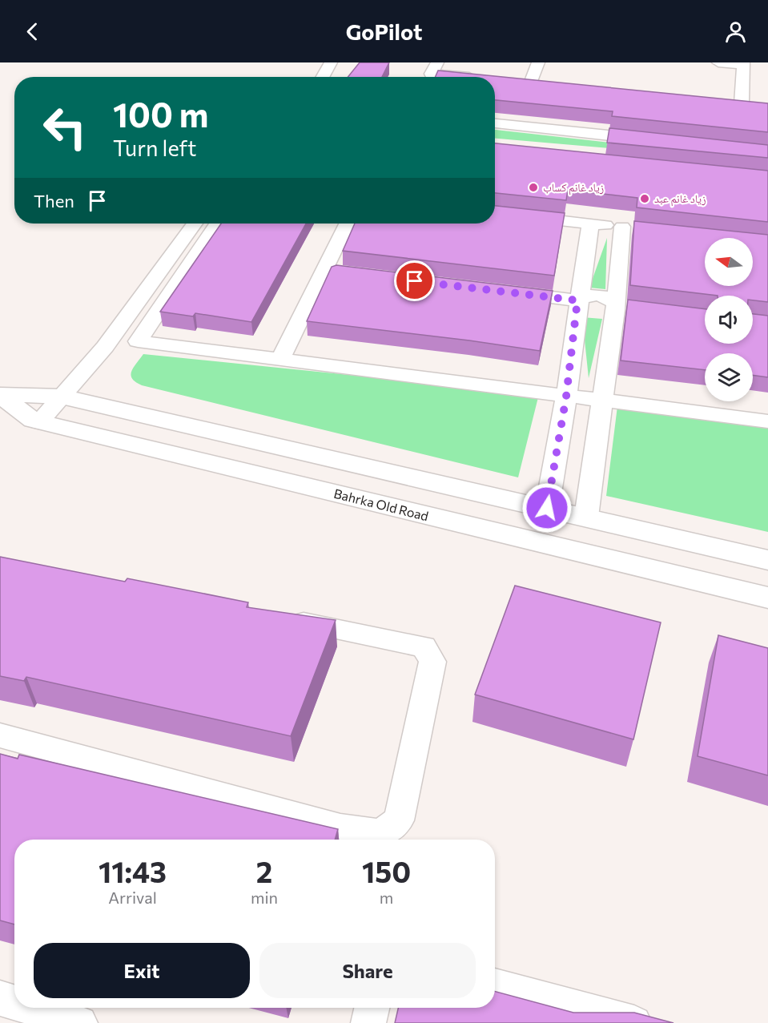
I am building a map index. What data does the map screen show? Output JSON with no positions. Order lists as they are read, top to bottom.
{
  "streets": {
    "street": ["Bahrka Old Road"]
  },
  "places": ["زياد غانم كساب", "زياد غانم عبد"],
  "north": "left",
  "page": {
    "header": "GoPilot",
    "turn": ["100 m", "Turn left"],
    "then": "Then",
    "eta": [
      "11:43",
      "Arrival",
      "2",
      "min",
      "150",
      "m"
    ],
    "buttons": ["Exit", "Share"]
  }
}
